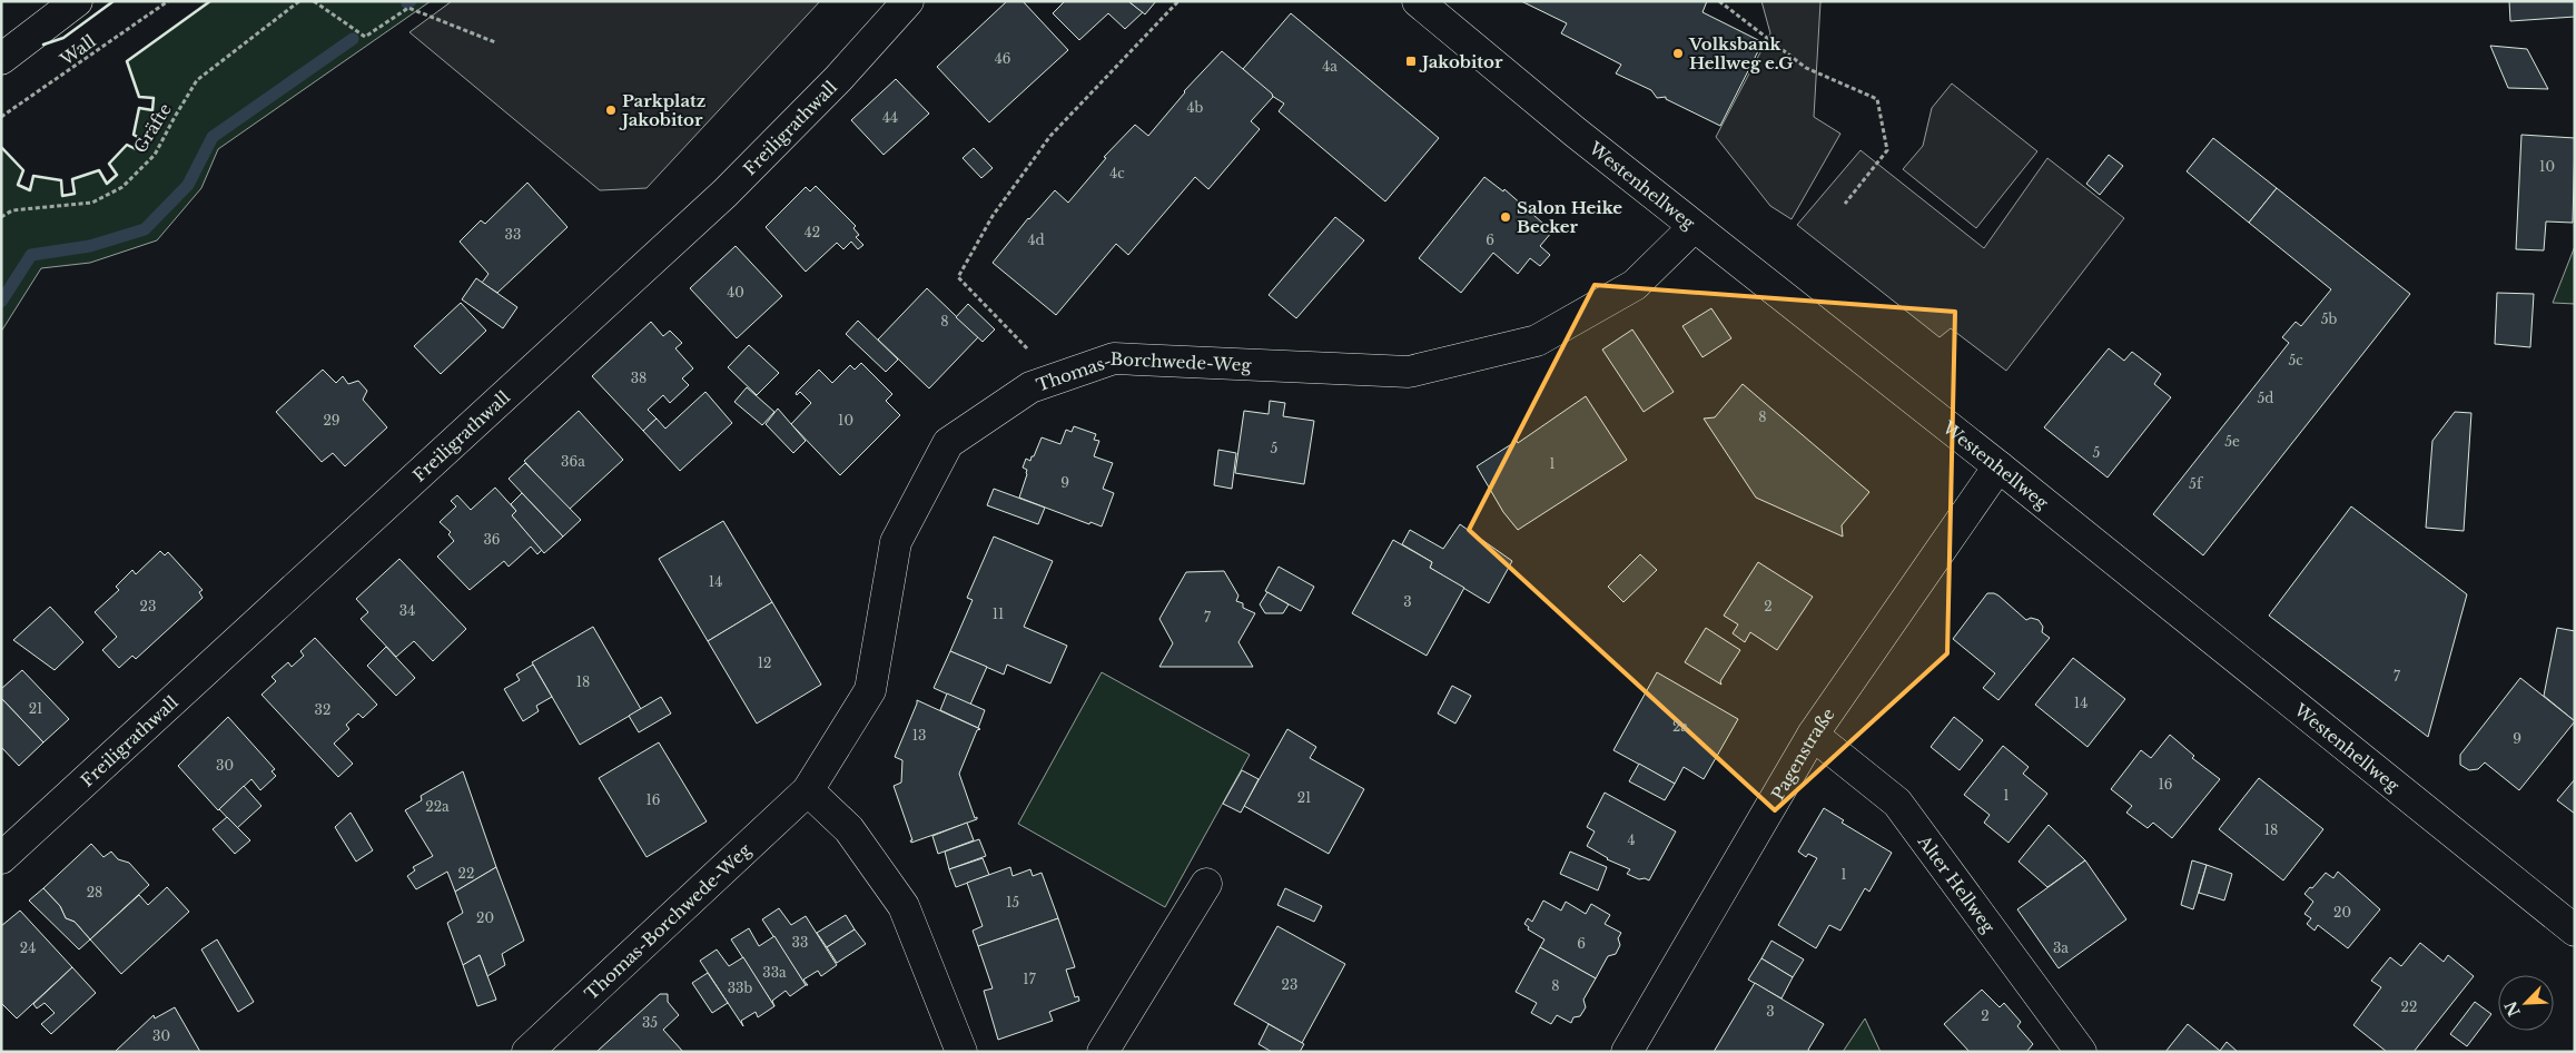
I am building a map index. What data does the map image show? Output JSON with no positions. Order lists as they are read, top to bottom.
{
  "streets": {
    "street": [
      "Freiligrathwall",
      "Westenhellweg",
      "Thomas-Borchwede-Weg",
      "Pagenstraße",
      "Alter Hellweg"
    ],
    "path": ["Wall", "Gräfte"]
  },
  "crossings": [
    ["Westenhellweg", "Thomas-Borchwede-Weg"],
    ["Westenhellweg", "Pagenstraße"],
    ["Pagenstraße", "Alter Hellweg"]
  ],
  "places": {
    "other": ["Volksbank Hellweg e.G", "Parkplatz Jakobitor", "Salon Heike Becker"],
    "transit": ["Jakobitor"]
  },
  "house_numbers": [
    "46",
    "4a",
    "4b",
    "44",
    "10",
    "4c",
    "42",
    "33",
    "4d",
    "6",
    "40",
    "5b",
    "8",
    "5c",
    "38",
    "5d",
    "8",
    "29",
    "10",
    "5e",
    "5",
    "5",
    "36a",
    "1",
    "9",
    "5f",
    "36",
    "14",
    "3",
    "23",
    "2",
    "34",
    "11",
    "7",
    "12",
    "7",
    "18",
    "14",
    "21",
    "32",
    "2a",
    "13",
    "9",
    "30",
    "16",
    "1",
    "21",
    "16",
    "22a",
    "18",
    "4",
    "22",
    "1",
    "28",
    "15",
    "20",
    "20",
    "33",
    "6",
    "24",
    "3a",
    "33a",
    "17",
    "23",
    "8",
    "33b",
    "22",
    "3",
    "2",
    "35",
    "30"
  ],
  "north": "bottom left"
}
